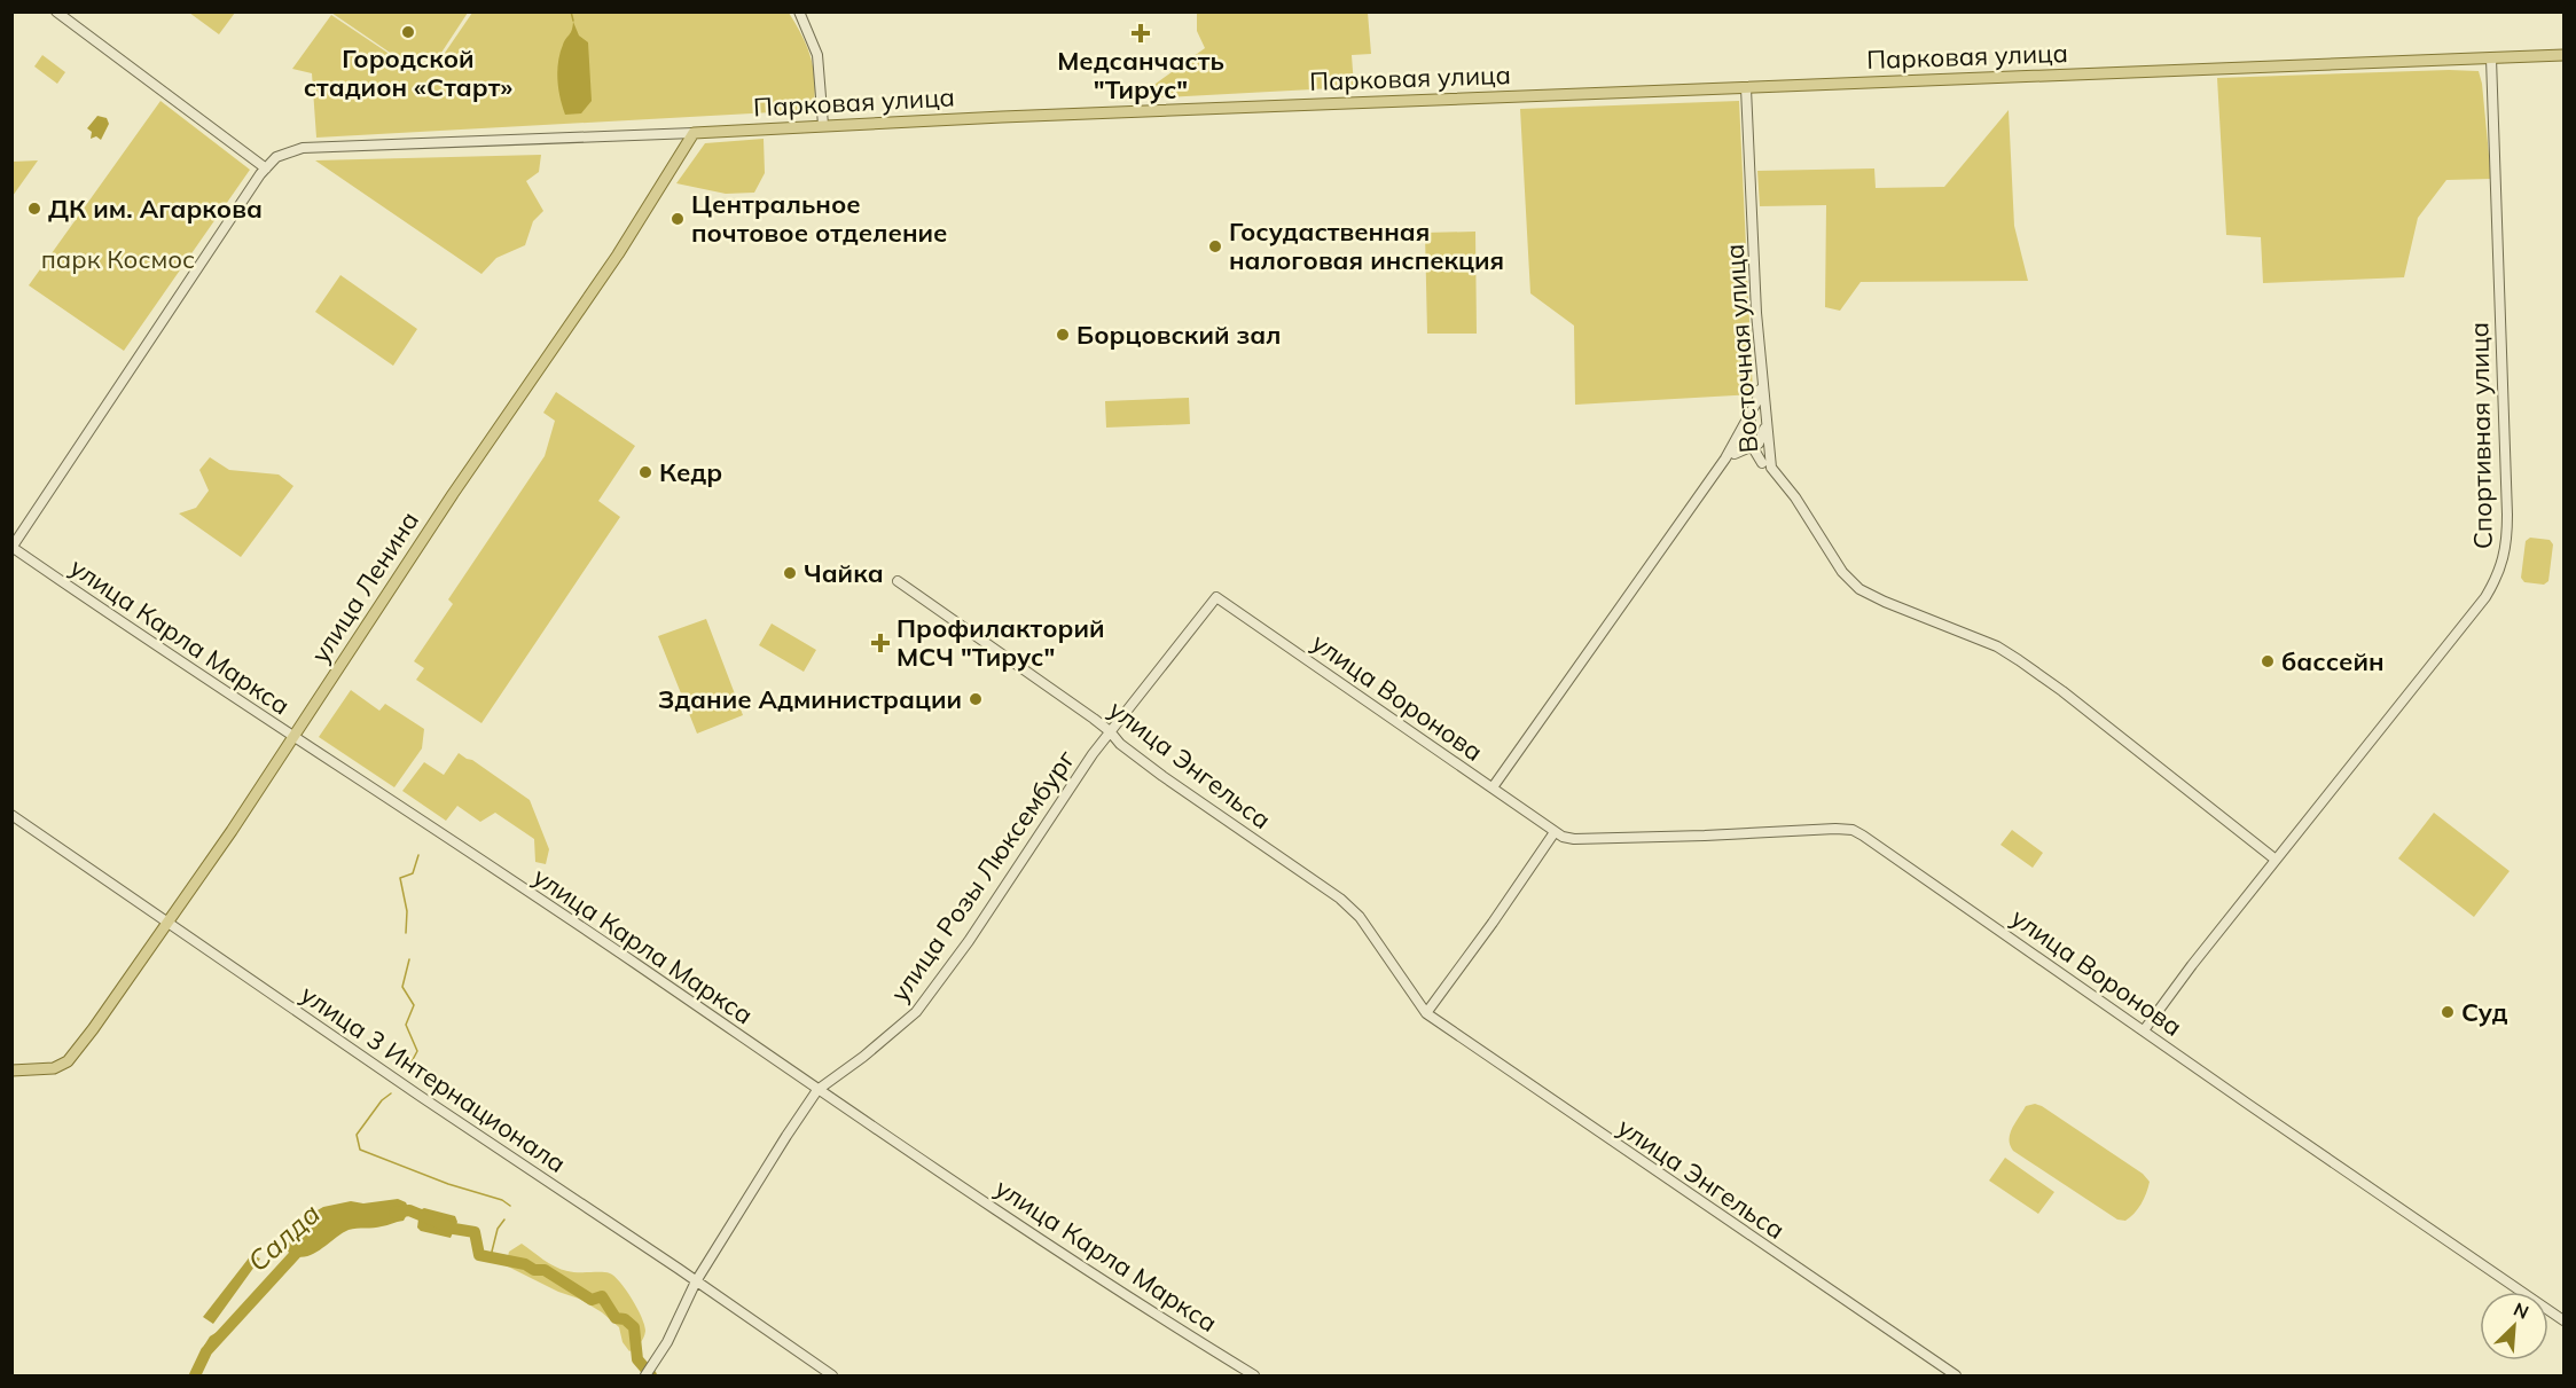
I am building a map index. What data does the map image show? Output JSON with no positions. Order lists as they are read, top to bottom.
{
  "streets": {
    "main road": ["Парковая улица", "улица Ленина"],
    "street": [
      "Восточная улица",
      "Спортивная улица",
      "улица Карла Маркса",
      "улица Воронова",
      "улица Энгельса",
      "улица Розы Люксембург",
      "улица 3 Интернационала"
    ]
  },
  "crossings": [
    ["Парковая улица", "Восточная улица"],
    ["Парковая улица", "Спортивная улица"],
    ["Парковая улица", "улица Ленина"],
    ["Восточная улица", "Спортивная улица"],
    ["Восточная улица", "улица Воронова"],
    ["Спортивная улица", "улица Воронова"],
    ["улица Ленина", "улица Карла Маркса"],
    ["улица Ленина", "улица 3 Интернационала"],
    ["улица Карла Маркса", "улица Розы Люксембург"],
    ["улица Воронова", "улица Розы Люксембург"],
    ["улица Энгельса", "улица Розы Люксембург"],
    ["улица Розы Люксембург", "улица 3 Интернационала"]
  ],
  "water": ["Салда"],
  "parks": ["парк Космос"],
  "places": {
    "other": [
      "Городской стадион «Старт»",
      "ДК им. Агаркова",
      "Центральное почтовое отделение",
      "Госудаственная налоговая инспекция",
      "Борцовский зал",
      "Кедр",
      "Чайка",
      "бассейн",
      "Здание Администрации",
      "Суд"
    ],
    "health": ["Медсанчасть \"Тирус\"", "Профилакторий МСЧ \"Тирус\""]
  },
  "north": "top right"
}
